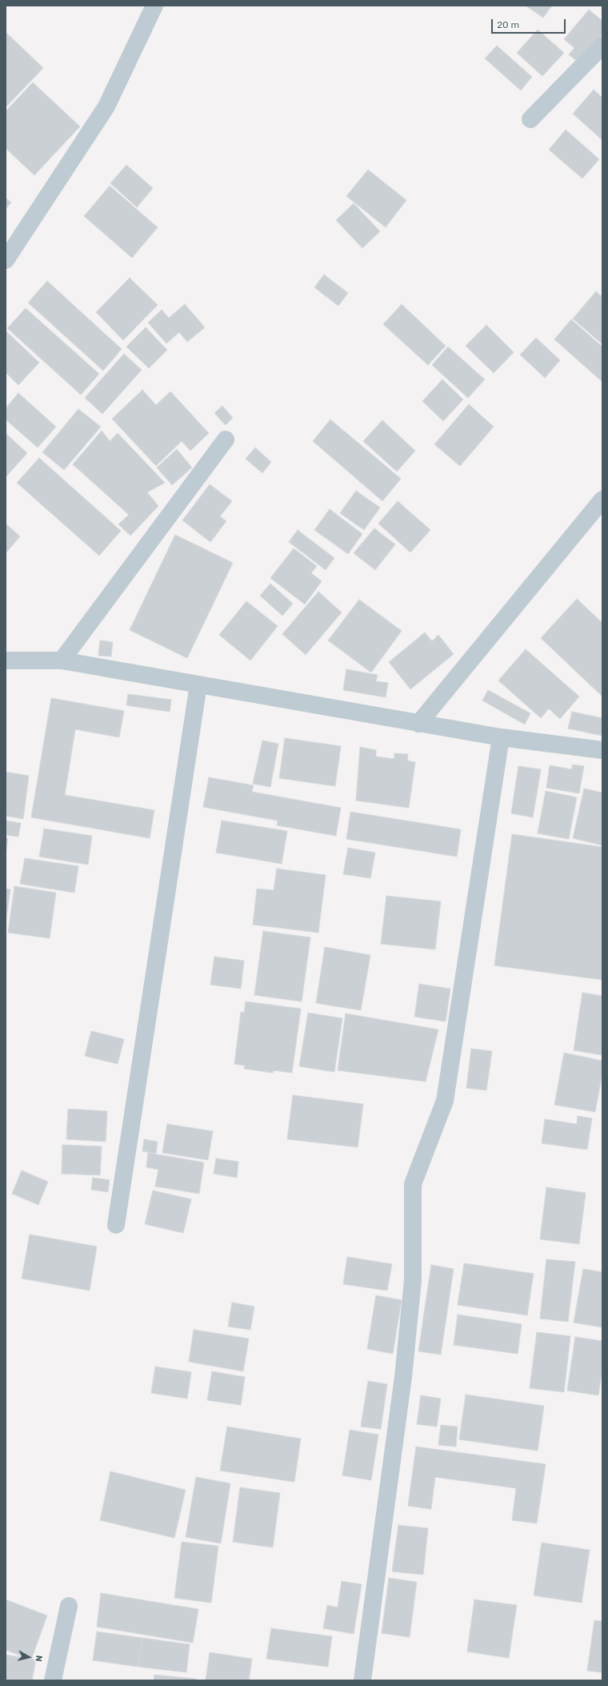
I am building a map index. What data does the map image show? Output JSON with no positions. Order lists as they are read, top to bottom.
{
  "scale_bar": "20 m",
  "north": "right"
}
